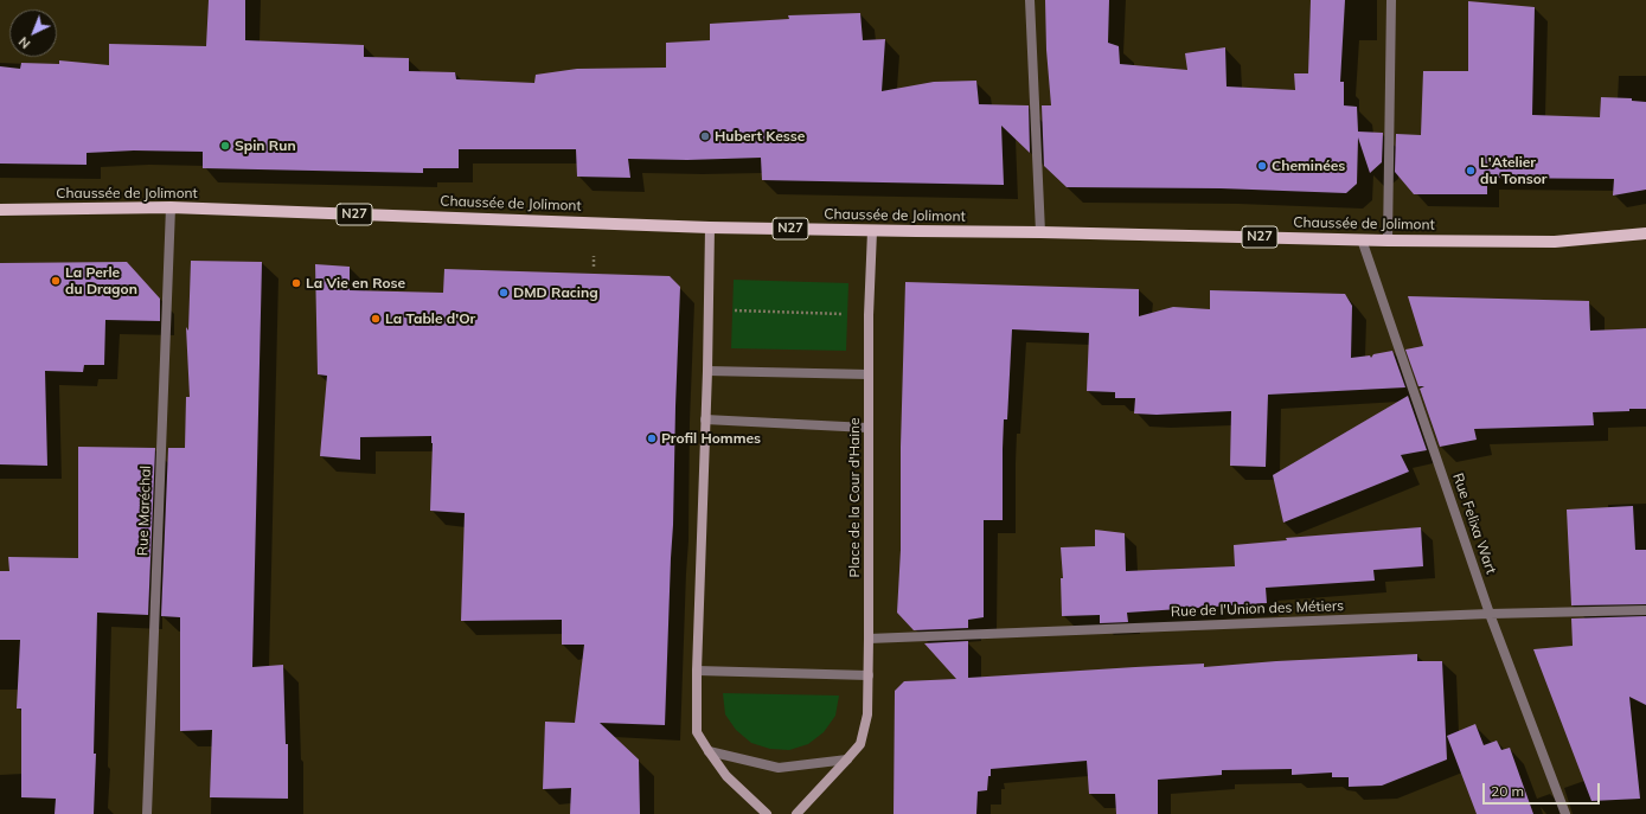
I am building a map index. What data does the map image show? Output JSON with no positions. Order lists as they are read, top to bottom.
{
  "streets": {
    "main road": ["Chaussée de Jolimont", "N27"],
    "street": [
      "Place de la Cour d'Haine",
      "Rue Maréchal",
      "Rue Felixa Wart",
      "Rue de l'Union des Métiers"
    ]
  },
  "crossings": [
    ["Chaussée de Jolimont", "Place de la Cour d'Haine"],
    ["Chaussée de Jolimont", "Rue Maréchal"],
    ["Chaussée de Jolimont", "Rue Felixa Wart"],
    ["Place de la Cour d'Haine", "Rue de l'Union des Métiers"],
    ["Rue Felixa Wart", "Rue de l'Union des Métiers"]
  ],
  "places": [
    "Hubert Kesse",
    "Spin Run",
    "Cheminées",
    "L'Atelier du Tonsor",
    "La Perle du Dragon",
    "La Vie en Rose",
    "DMD Racing",
    "La Table d'Or",
    "Profil Hommes"
  ],
  "scale_bar": "20 m",
  "north": "bottom left"
}
